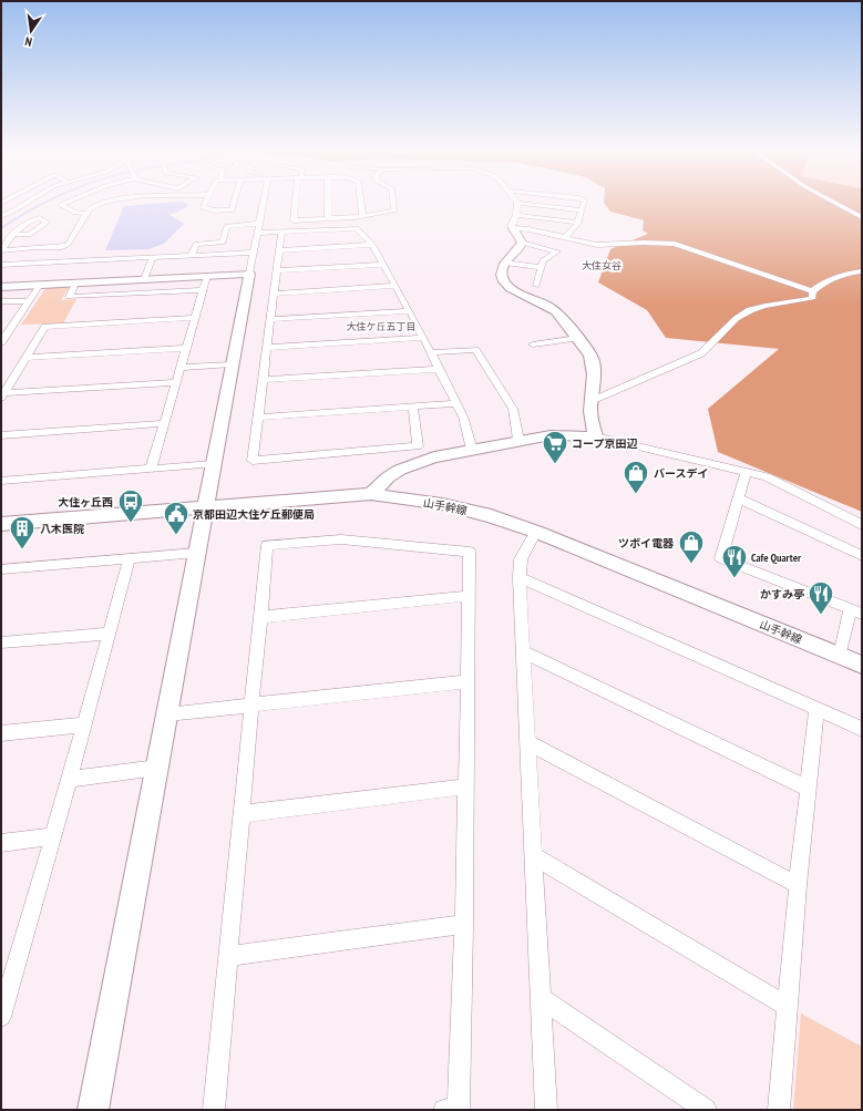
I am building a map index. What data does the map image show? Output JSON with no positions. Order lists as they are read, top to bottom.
{
  "streets": {
    "street": ["山手幹線"]
  },
  "districts": ["大住女谷", "大住ケ丘五丁目"],
  "places": {
    "supermarket": ["コープ京田辺"],
    "shop": ["バースデイ", "ツボイ電器"],
    "bus stop": ["大住ヶ丘西"],
    "public building": ["京都田辺大住ケ丘郵便局"],
    "building": ["八木医院"],
    "restaurant": ["Cafe Quarter", "かすみ亭"]
  },
  "north": "bottom"
}
